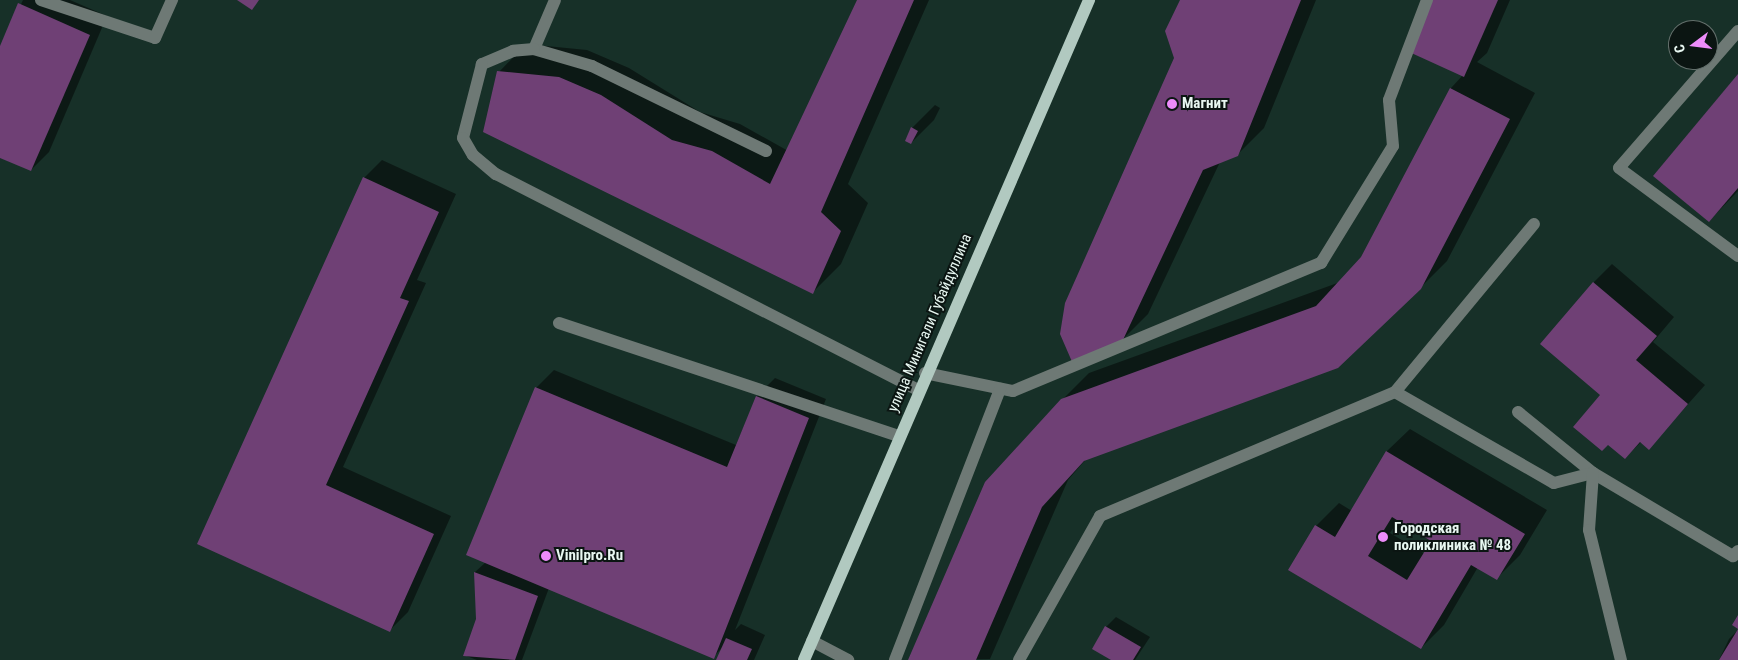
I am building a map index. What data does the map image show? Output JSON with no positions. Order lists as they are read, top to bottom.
{
  "streets": {
    "main road": ["улица Минигали Губайдуллина"]
  },
  "places": ["Магнит", "Городская поликлиника № 48", "Vinilpro.Ru"],
  "north": "left"
}
